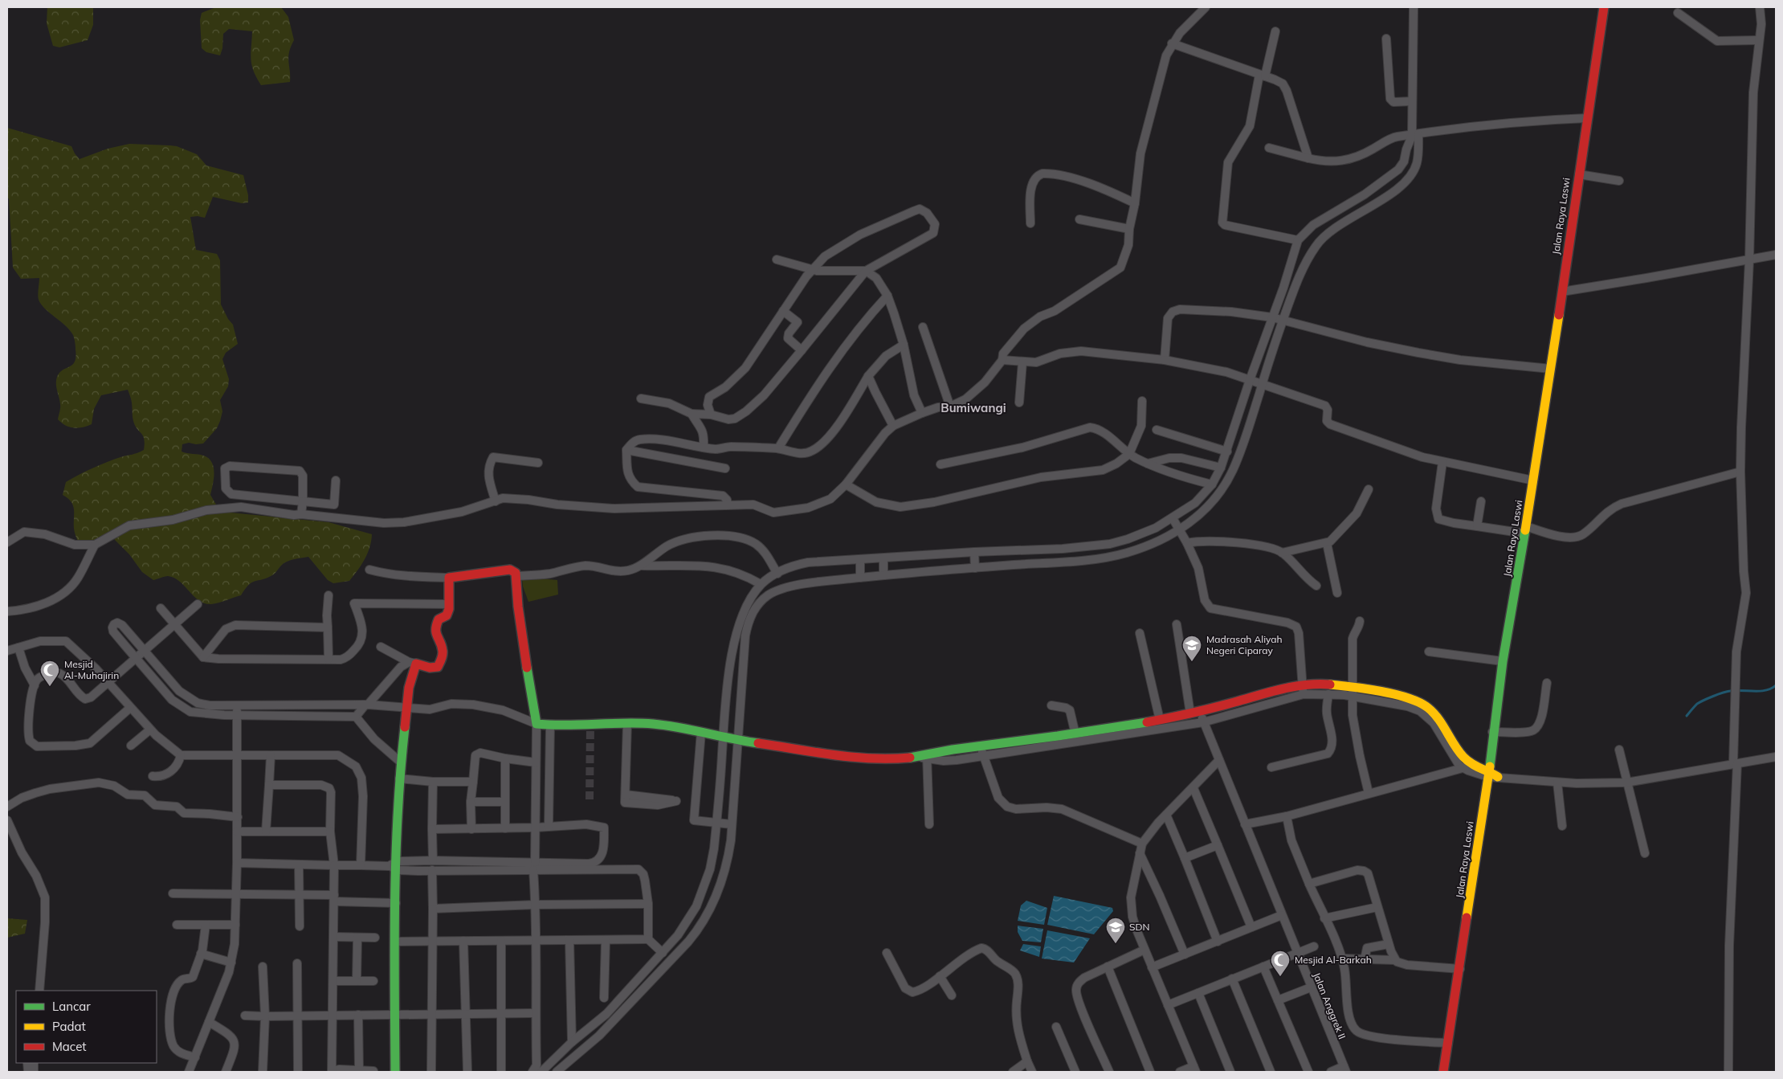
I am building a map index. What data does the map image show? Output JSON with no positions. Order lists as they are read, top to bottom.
{
  "streets": {
    "street": ["Jalan Raya Laswi", "Jalan Anggrek II"]
  },
  "districts": ["Bumiwangi"],
  "places": {
    "school or university": ["Madrasah Aliyah Negeri Ciparay", "SDN"],
    "mosque": ["Mesjid Al-Muhajirin", "Mesjid Al-Barkah"]
  },
  "legend": ["Lancar", "Padat", "Macet"]
}
